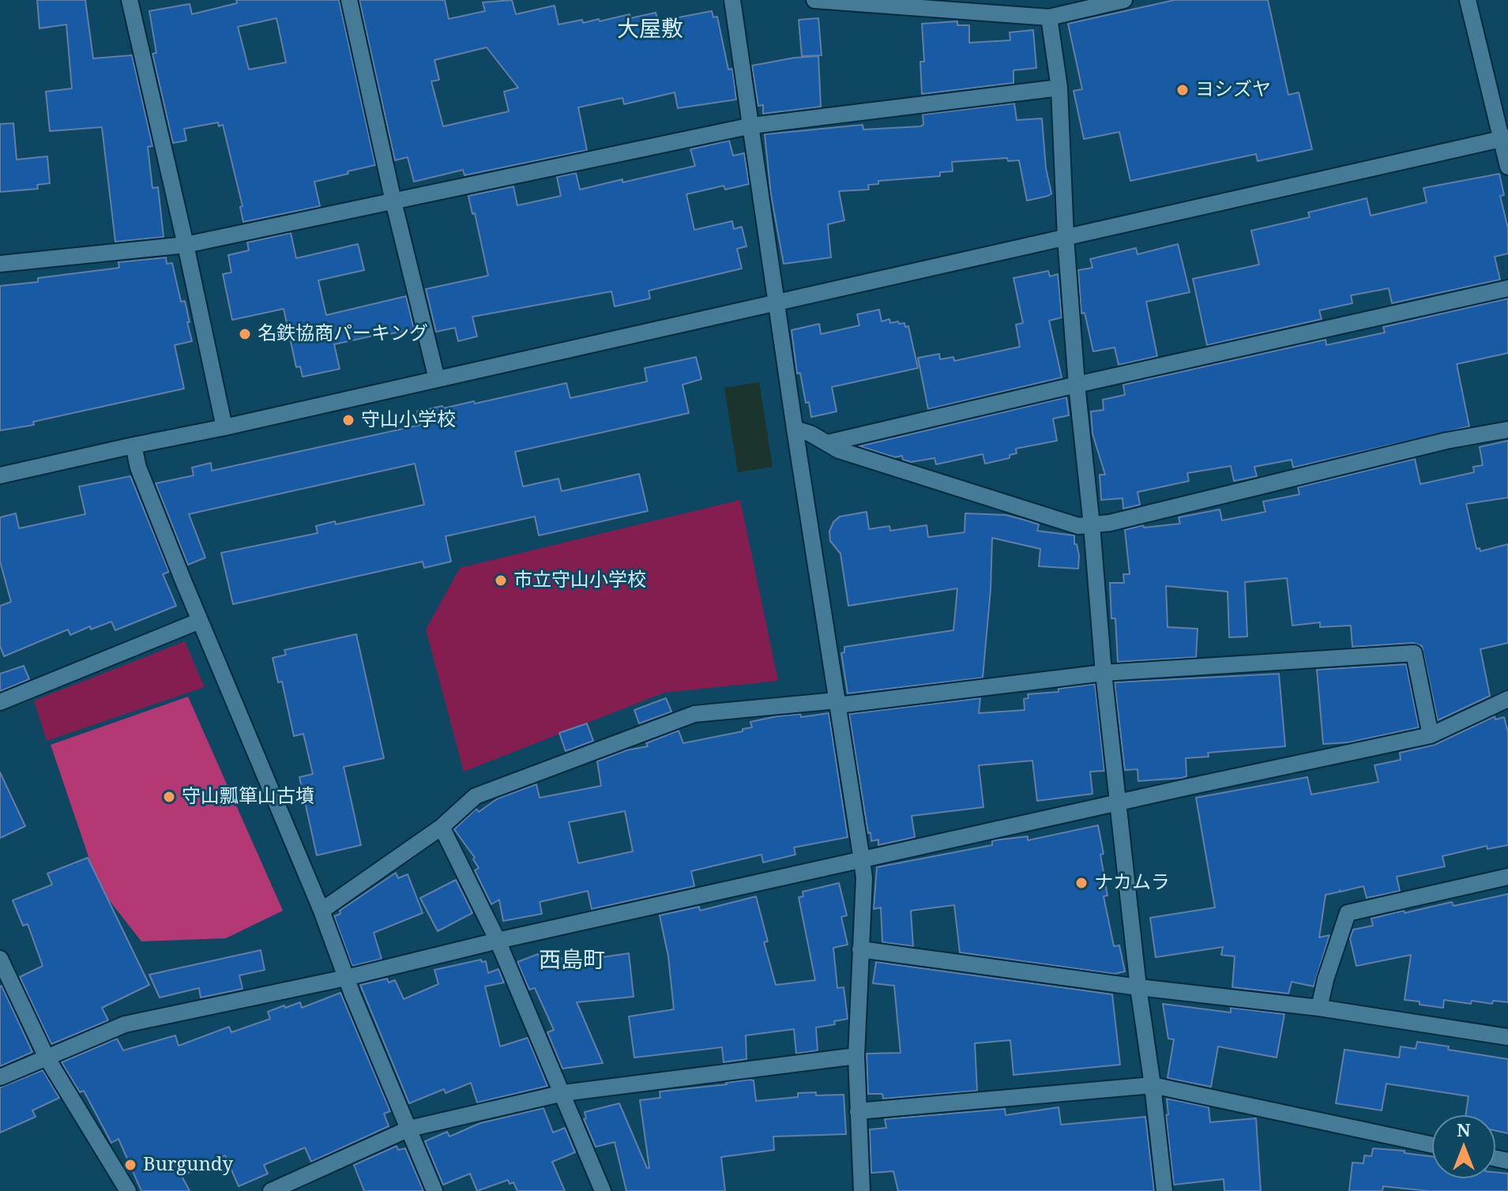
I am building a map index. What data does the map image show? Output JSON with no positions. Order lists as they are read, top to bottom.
{
  "districts": ["大屋敷", "西島町"],
  "places": [
    "ヨシズヤ",
    "名鉄協商パーキング",
    "守山小学校",
    "市立守山小学校",
    "守山瓢箪山古墳",
    "ナカムラ",
    "Burgundy"
  ],
  "north": "top"
}
